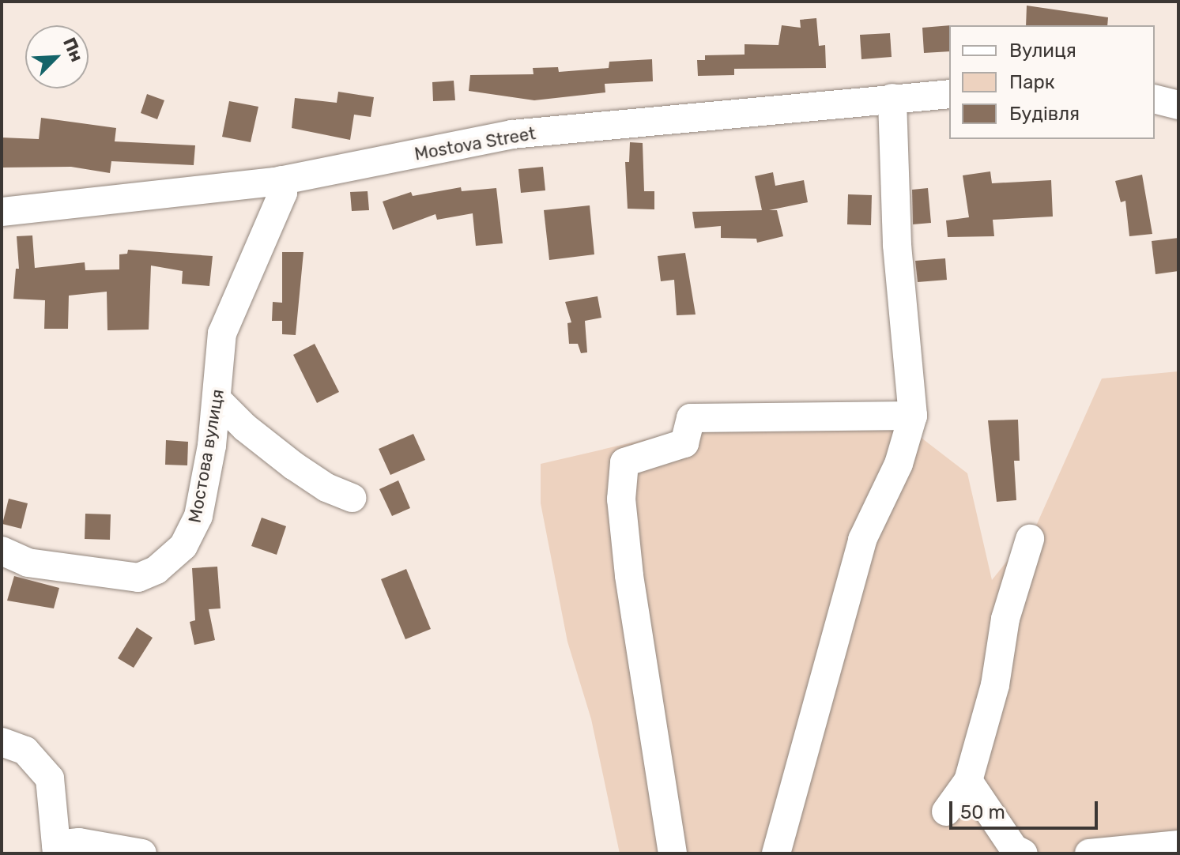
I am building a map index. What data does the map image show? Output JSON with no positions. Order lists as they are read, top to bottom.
{
  "streets": {
    "street": ["Mostova Street", "Мостова вулиця"]
  },
  "crossings": [
    ["Mostova Street", "Мостова вулиця"]
  ],
  "legend": ["Вулиця", "Парк", "Будівля"],
  "scale_bar": "50 m",
  "north": "top right"
}
